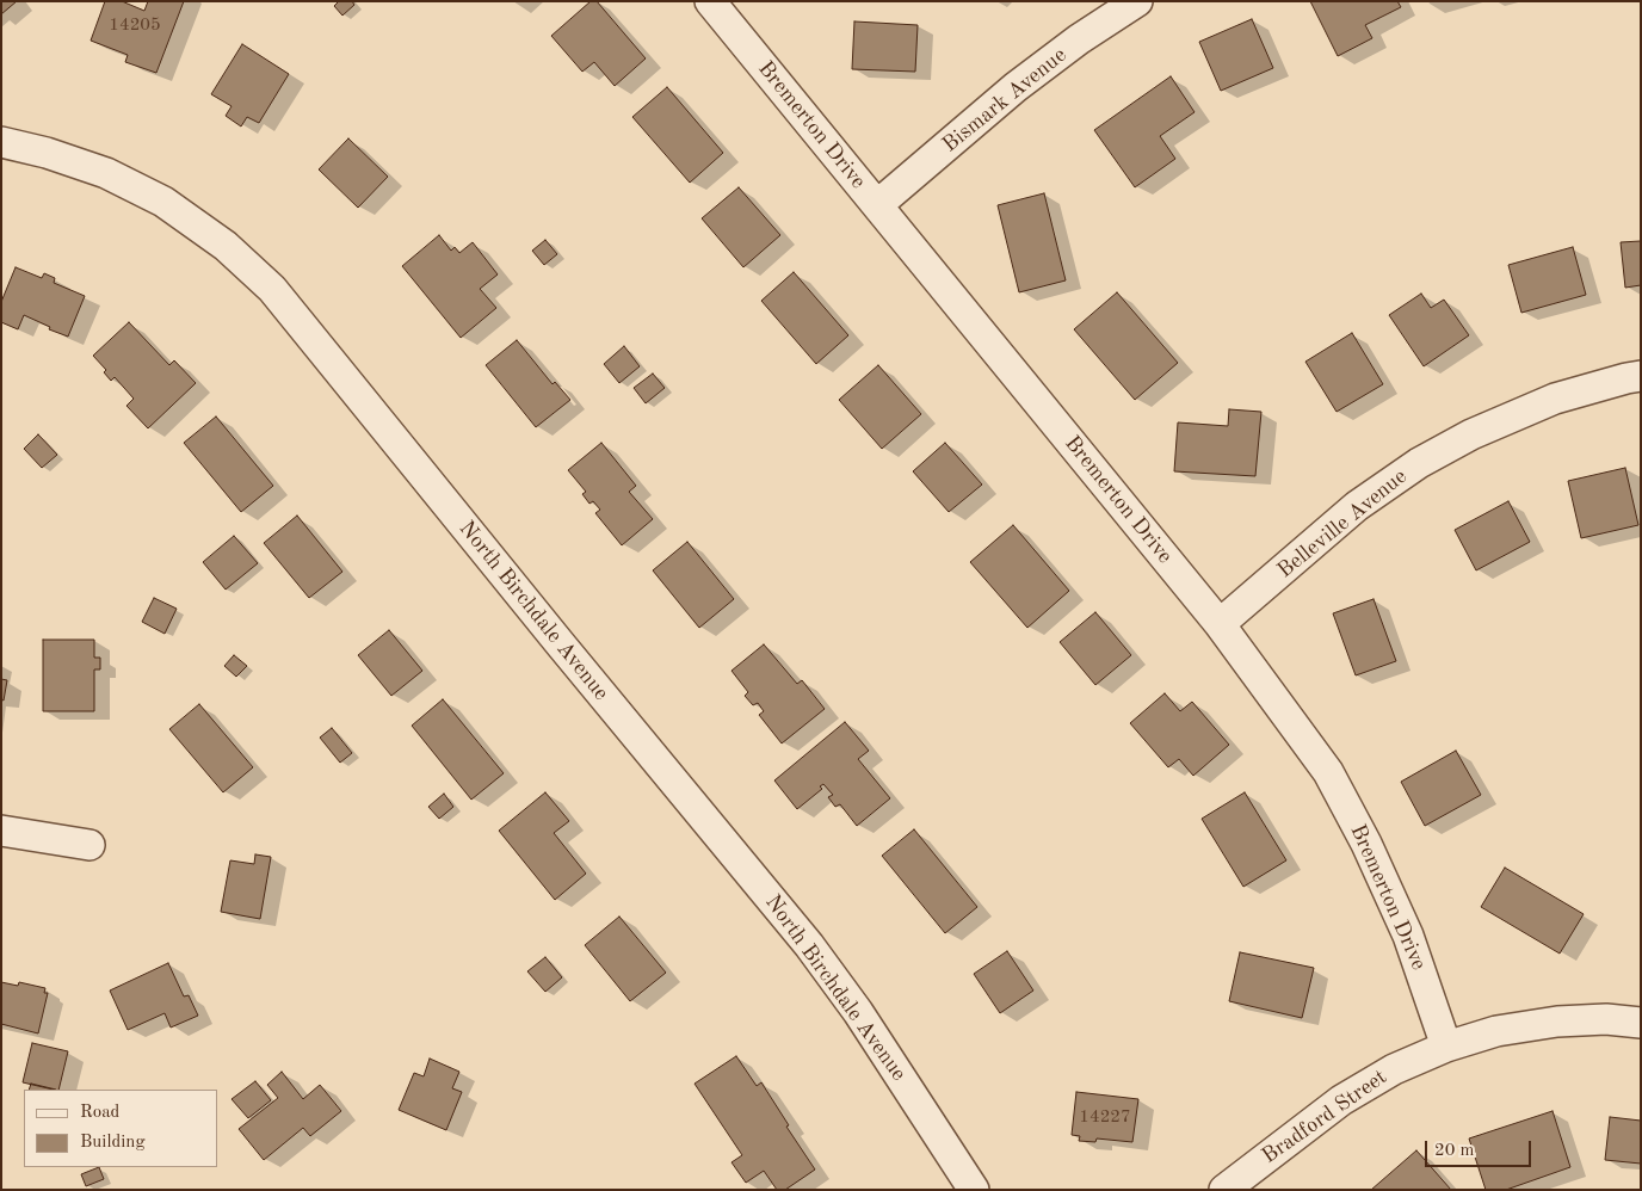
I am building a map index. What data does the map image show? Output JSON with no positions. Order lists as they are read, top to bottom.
{
  "streets": {
    "street": [
      "Bismark Avenue",
      "Bremerton Drive",
      "Belleville Avenue",
      "North Birchdale Avenue",
      "Bradford Street"
    ]
  },
  "crossings": [
    ["Bismark Avenue", "Bremerton Drive"],
    ["Bremerton Drive", "Belleville Avenue"],
    ["Bremerton Drive", "Bradford Street"]
  ],
  "house_numbers": ["14205", "14227"],
  "legend": ["Road", "Building"],
  "scale_bar": "20 m"
}
